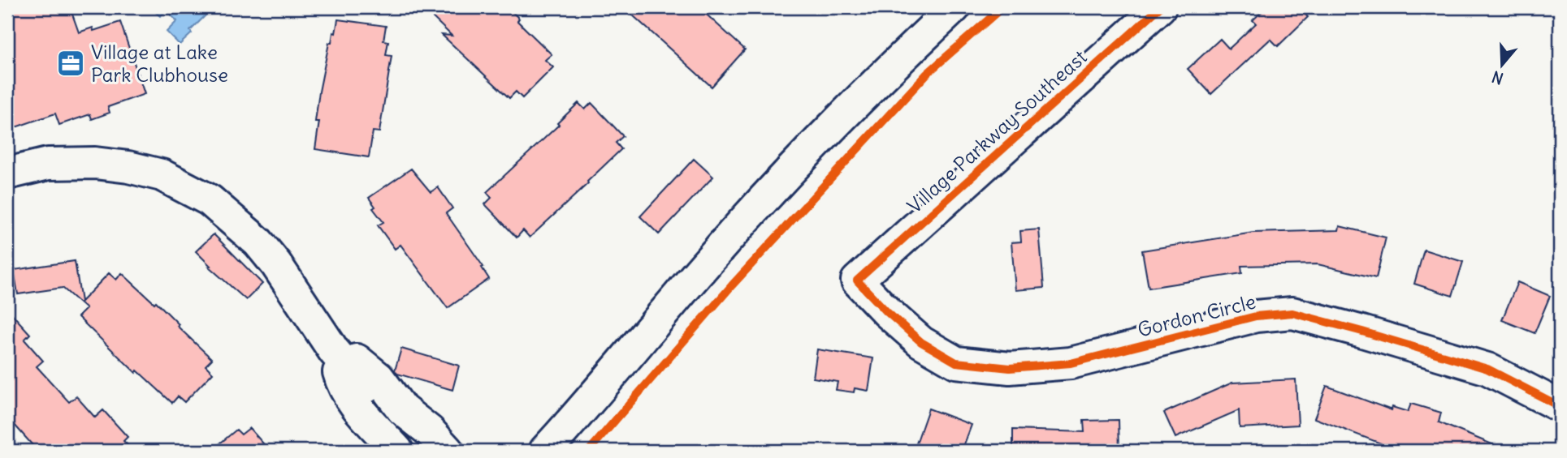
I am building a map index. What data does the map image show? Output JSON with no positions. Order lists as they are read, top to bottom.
{
  "streets": {
    "street": ["Village Parkway Southeast", "Gordon Circle"]
  },
  "crossings": [
    ["Village Parkway Southeast", "Gordon Circle"]
  ],
  "places": {
    "office": ["Village at Lake Park Clubhouse"]
  },
  "north": "bottom"
}
